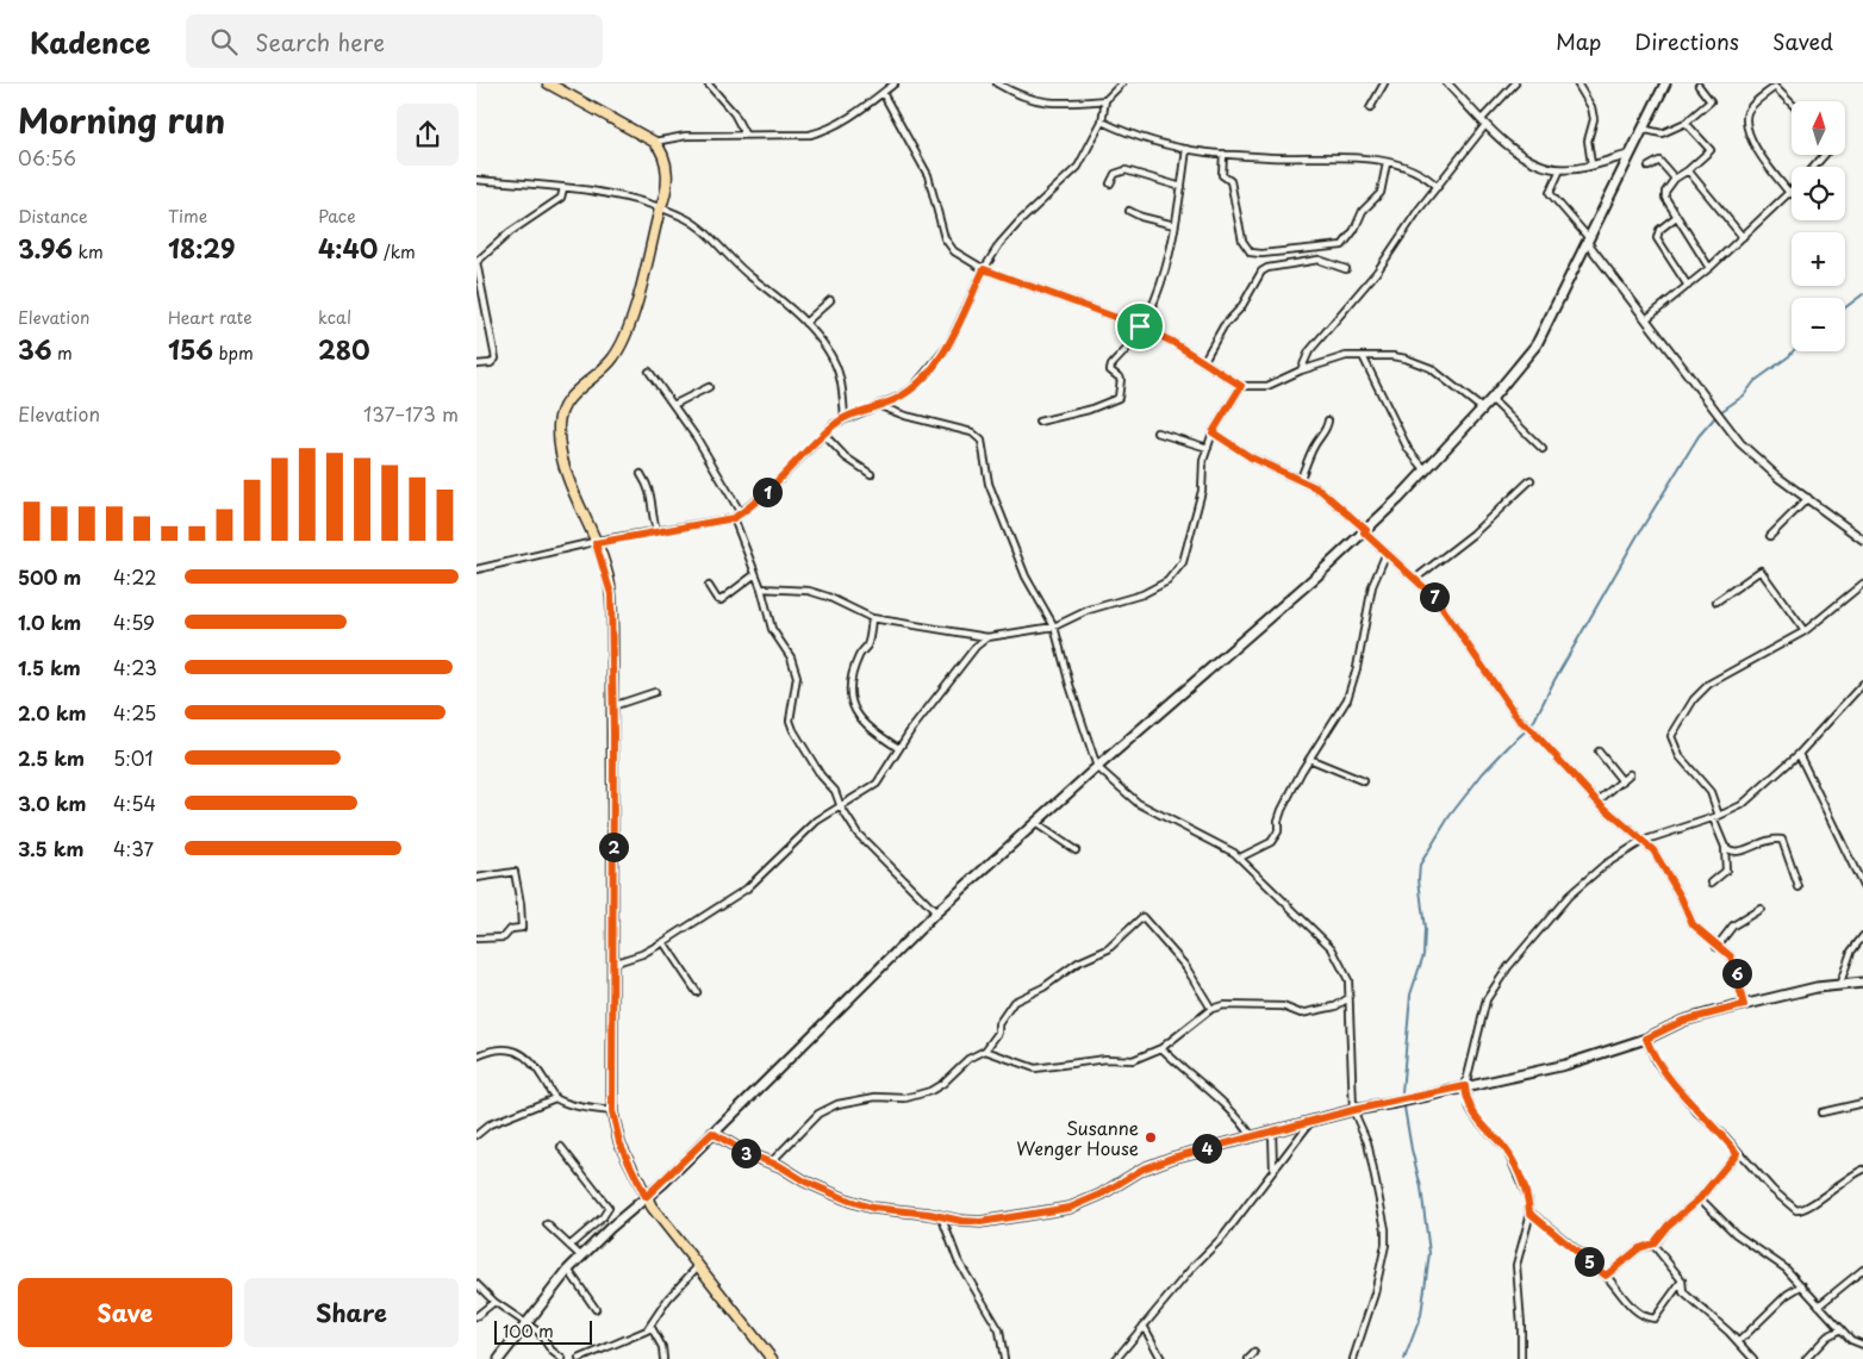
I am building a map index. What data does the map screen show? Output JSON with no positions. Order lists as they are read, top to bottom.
{
  "places": ["Susanne Wenger House"],
  "scale_bar": "100 m",
  "north": "top",
  "page": {
    "header": "Kadence",
    "search": "Search here",
    "nav": ["Map", "Directions", "Saved"],
    "heading": ["Morning run", "06:56"],
    "map_buttons": ["+", "−"],
    "stats": [
      ["Distance", "3.96 km"],
      ["Time", "18:29"],
      ["Pace", "4:40 /km"],
      ["Elevation", "36 m"],
      ["Heart rate", "156 bpm"],
      ["kcal", "280"]
    ],
    "chart": ["Elevation", "137–173 m"],
    "pins": [
      "1",
      "7",
      "2",
      "6",
      "4",
      "3",
      "5"
    ],
    "list": [
      {
        "name": "500 m",
        "note": "4:22"
      },
      {
        "name": "1.0 km",
        "note": "4:59"
      },
      {
        "name": "1.5 km",
        "note": "4:23"
      },
      {
        "name": "2.0 km",
        "note": "4:25"
      },
      {
        "name": "2.5 km",
        "note": "5:01"
      },
      {
        "name": "3.0 km",
        "note": "4:54"
      },
      {
        "name": "3.5 km",
        "note": "4:37"
      }
    ],
    "buttons": ["Save", "Share"],
    "scale": "100 m"
  }
}
